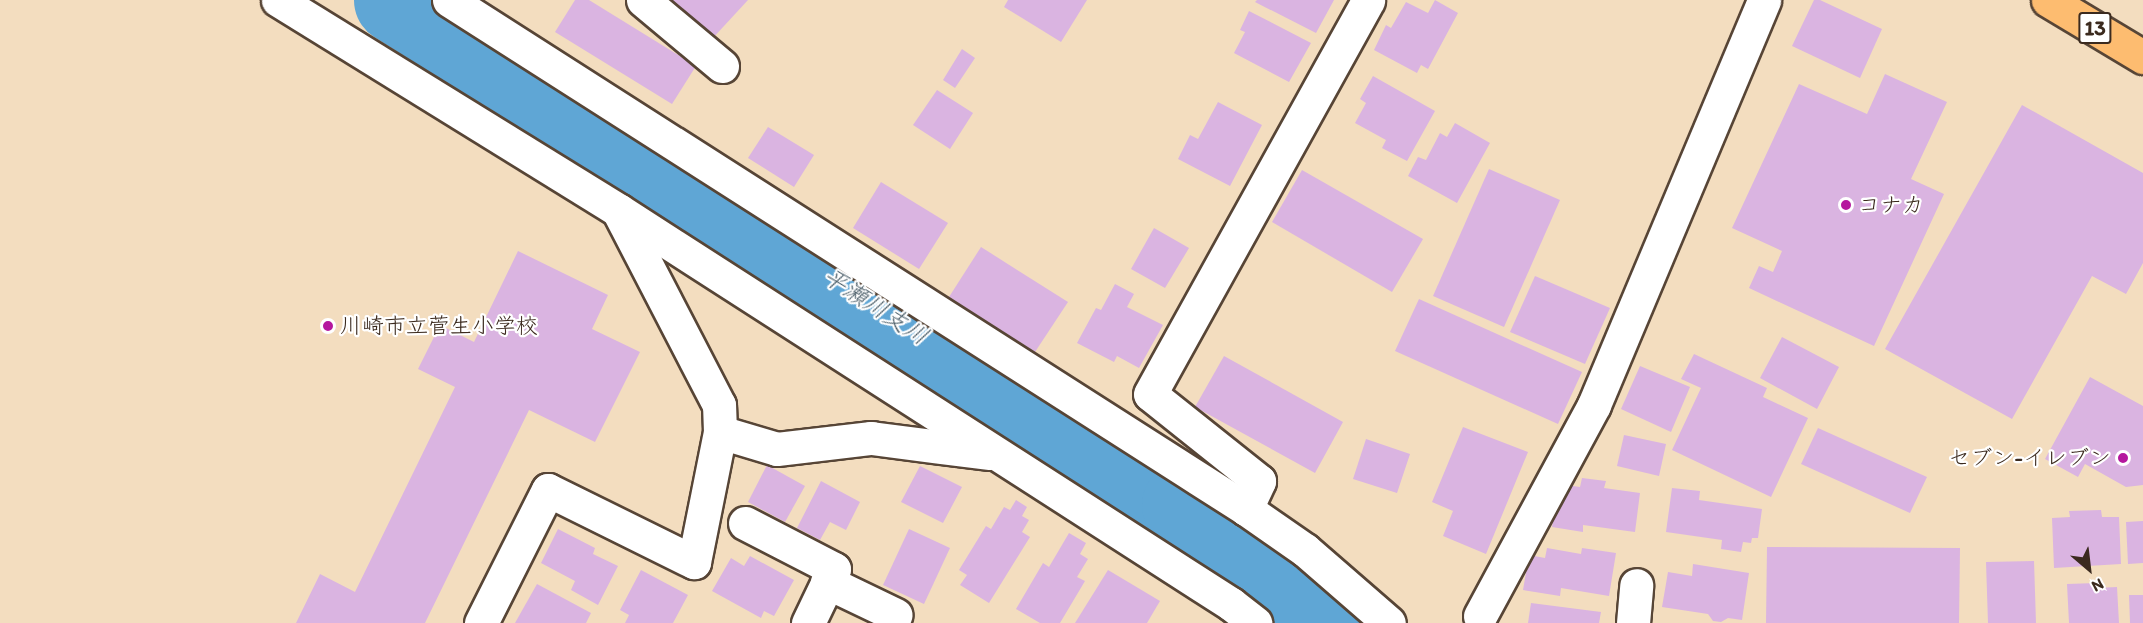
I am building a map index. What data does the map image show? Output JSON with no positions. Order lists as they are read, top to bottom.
{
  "streets": {
    "main road": ["13"]
  },
  "water": ["平瀬川支川"],
  "places": ["コナカ", "川崎市立菅生小学校", "セブン-イレブン"],
  "north": "bottom right"
}
